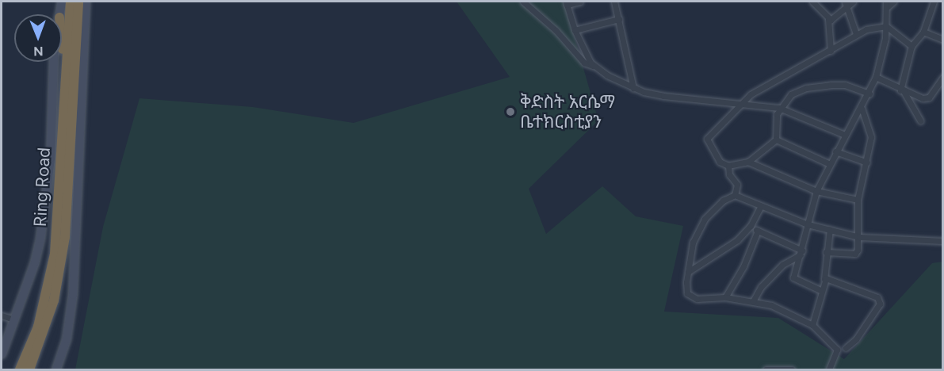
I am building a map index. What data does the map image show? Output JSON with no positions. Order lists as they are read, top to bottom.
{
  "streets": {
    "highway": ["Ring Road"]
  },
  "places": ["ቅድስት አርሴማ ቤተክርስቲያን"],
  "north": "bottom"
}
